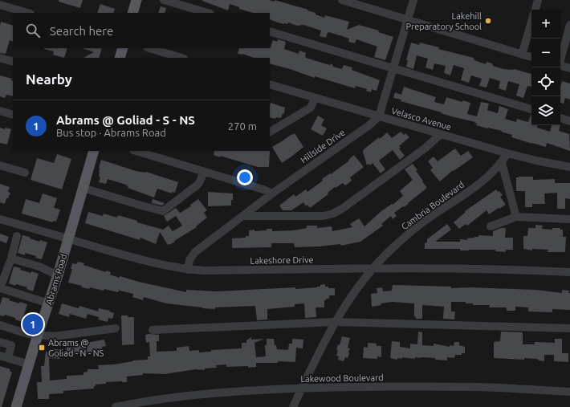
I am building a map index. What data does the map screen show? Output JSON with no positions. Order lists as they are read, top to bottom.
{
  "streets": {
    "main road": ["Abrams Road"],
    "street": [
      "Velasco Avenue",
      "Hillside Drive",
      "Cambria Boulevard",
      "Lakeshore Drive",
      "Lakewood Boulevard"
    ]
  },
  "crossings": [
    ["Velasco Avenue", "Hillside Drive"],
    ["Velasco Avenue", "Cambria Boulevard"],
    ["Hillside Drive", "Lakeshore Drive"],
    ["Cambria Boulevard", "Lakeshore Drive"],
    ["Cambria Boulevard", "Lakewood Boulevard"],
    ["Lakeshore Drive", "Abrams Road"]
  ],
  "places": {
    "other": ["Lakehill Preparatory School"],
    "transit": ["Abrams @ Goliad - N - NS"]
  },
  "page": {
    "map_buttons": ["+", "−"],
    "search": "Search here",
    "heading": "Nearby",
    "list": [
      {
        "mark": "1",
        "name": "Abrams @ Goliad - S - NS",
        "note": "Bus stop · Abrams Road",
        "value": "270 m"
      }
    ],
    "pins": "1"
  }
}
